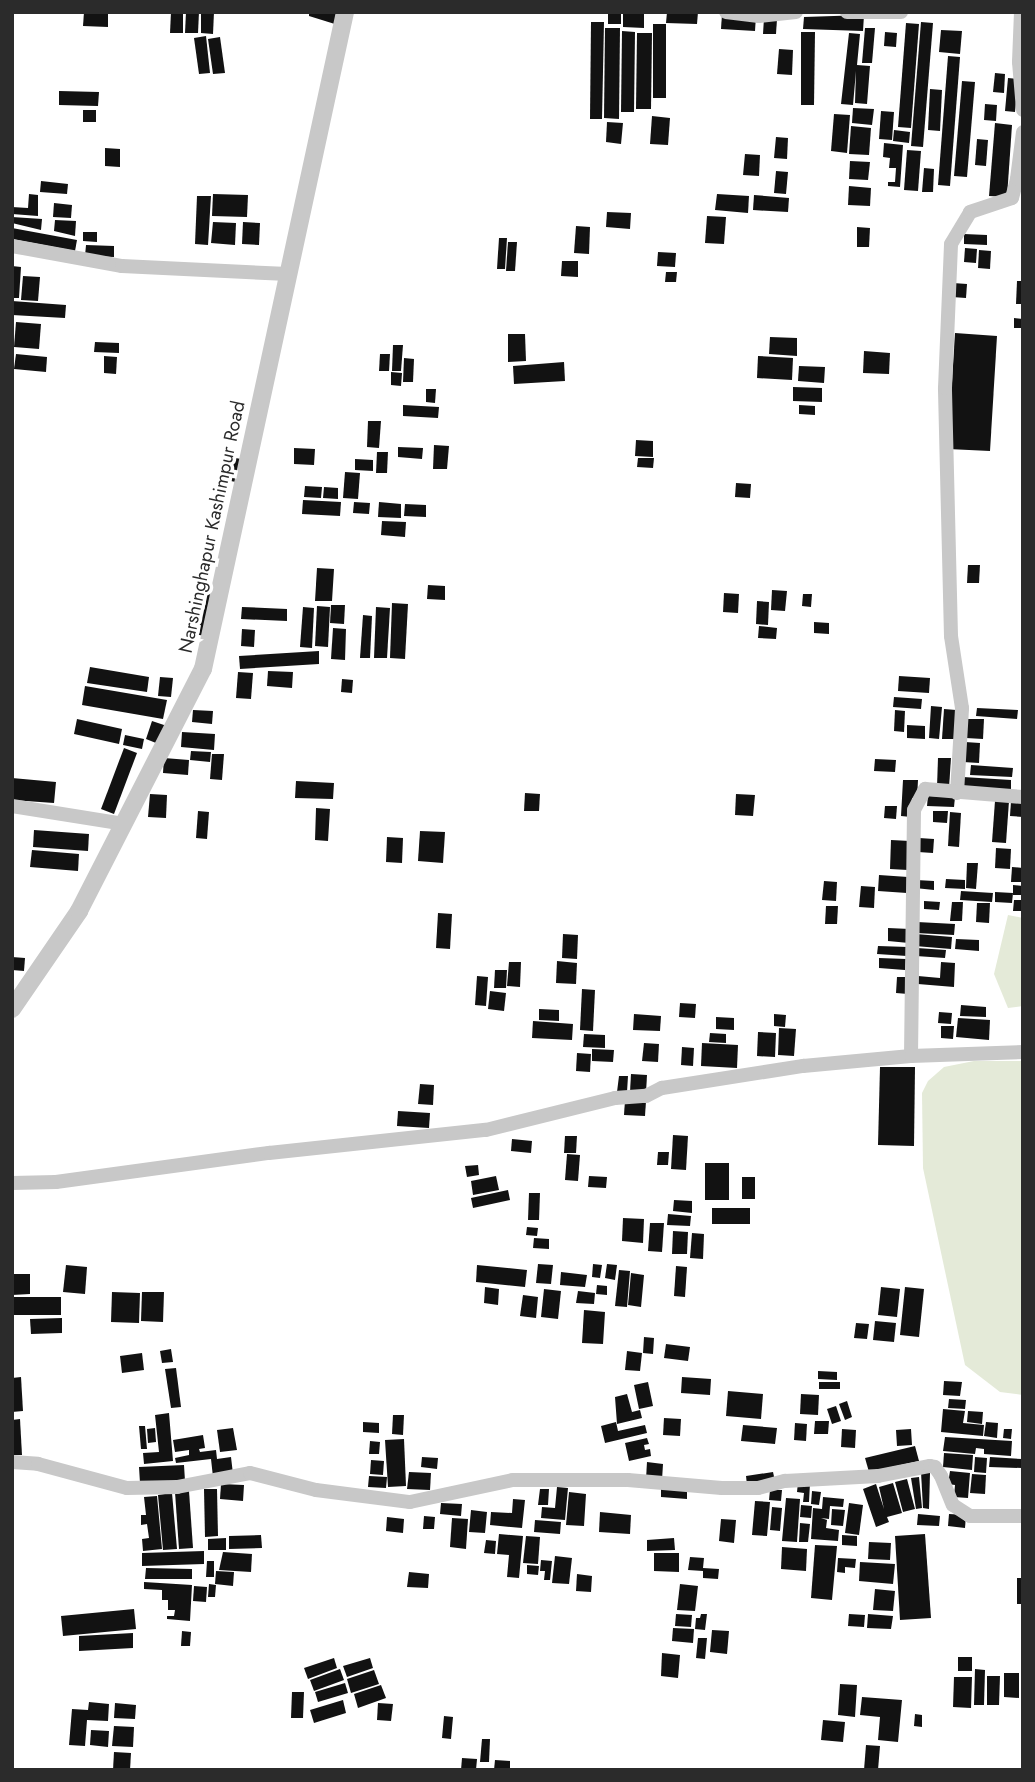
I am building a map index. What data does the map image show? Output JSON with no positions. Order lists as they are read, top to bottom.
{
  "streets": {
    "street": ["Narshinghapur Kashimpur Road"]
  }
}
